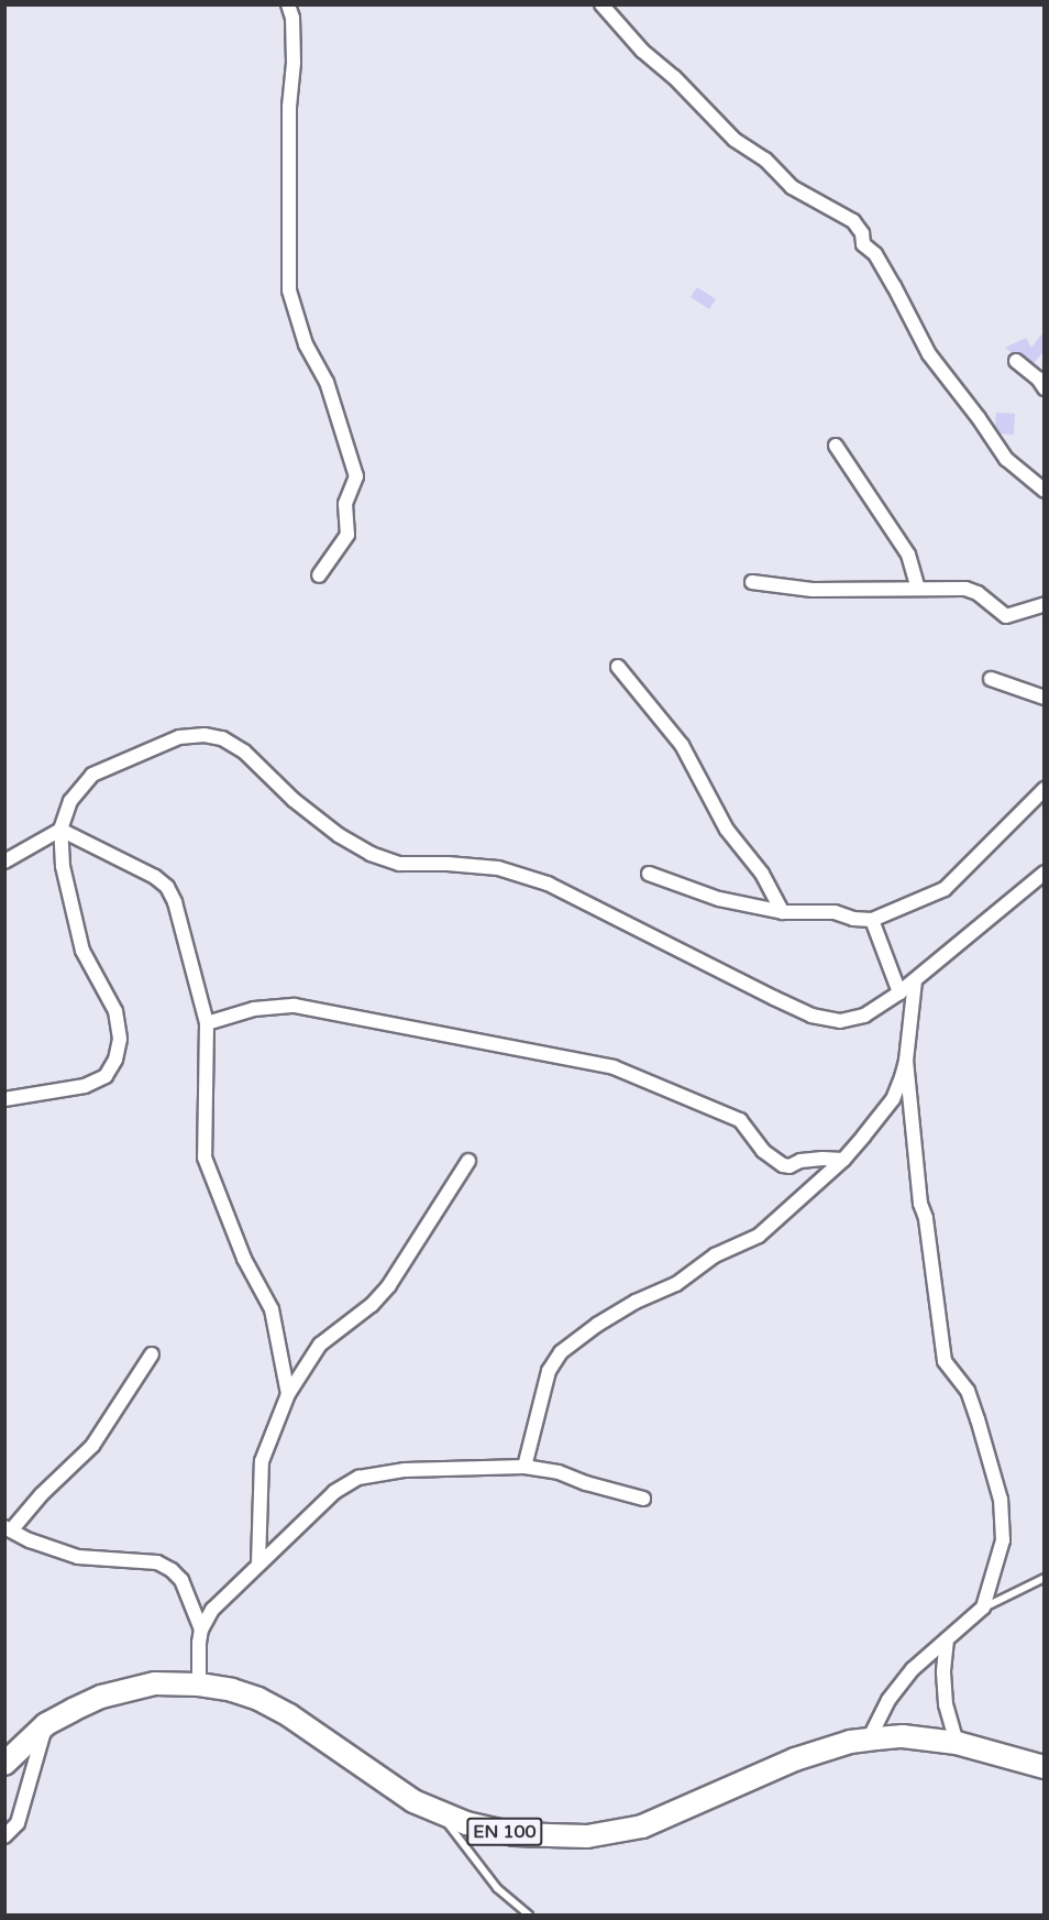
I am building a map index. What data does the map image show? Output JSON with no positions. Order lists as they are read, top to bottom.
{
  "streets": {
    "main road": ["EN 100"]
  }
}
